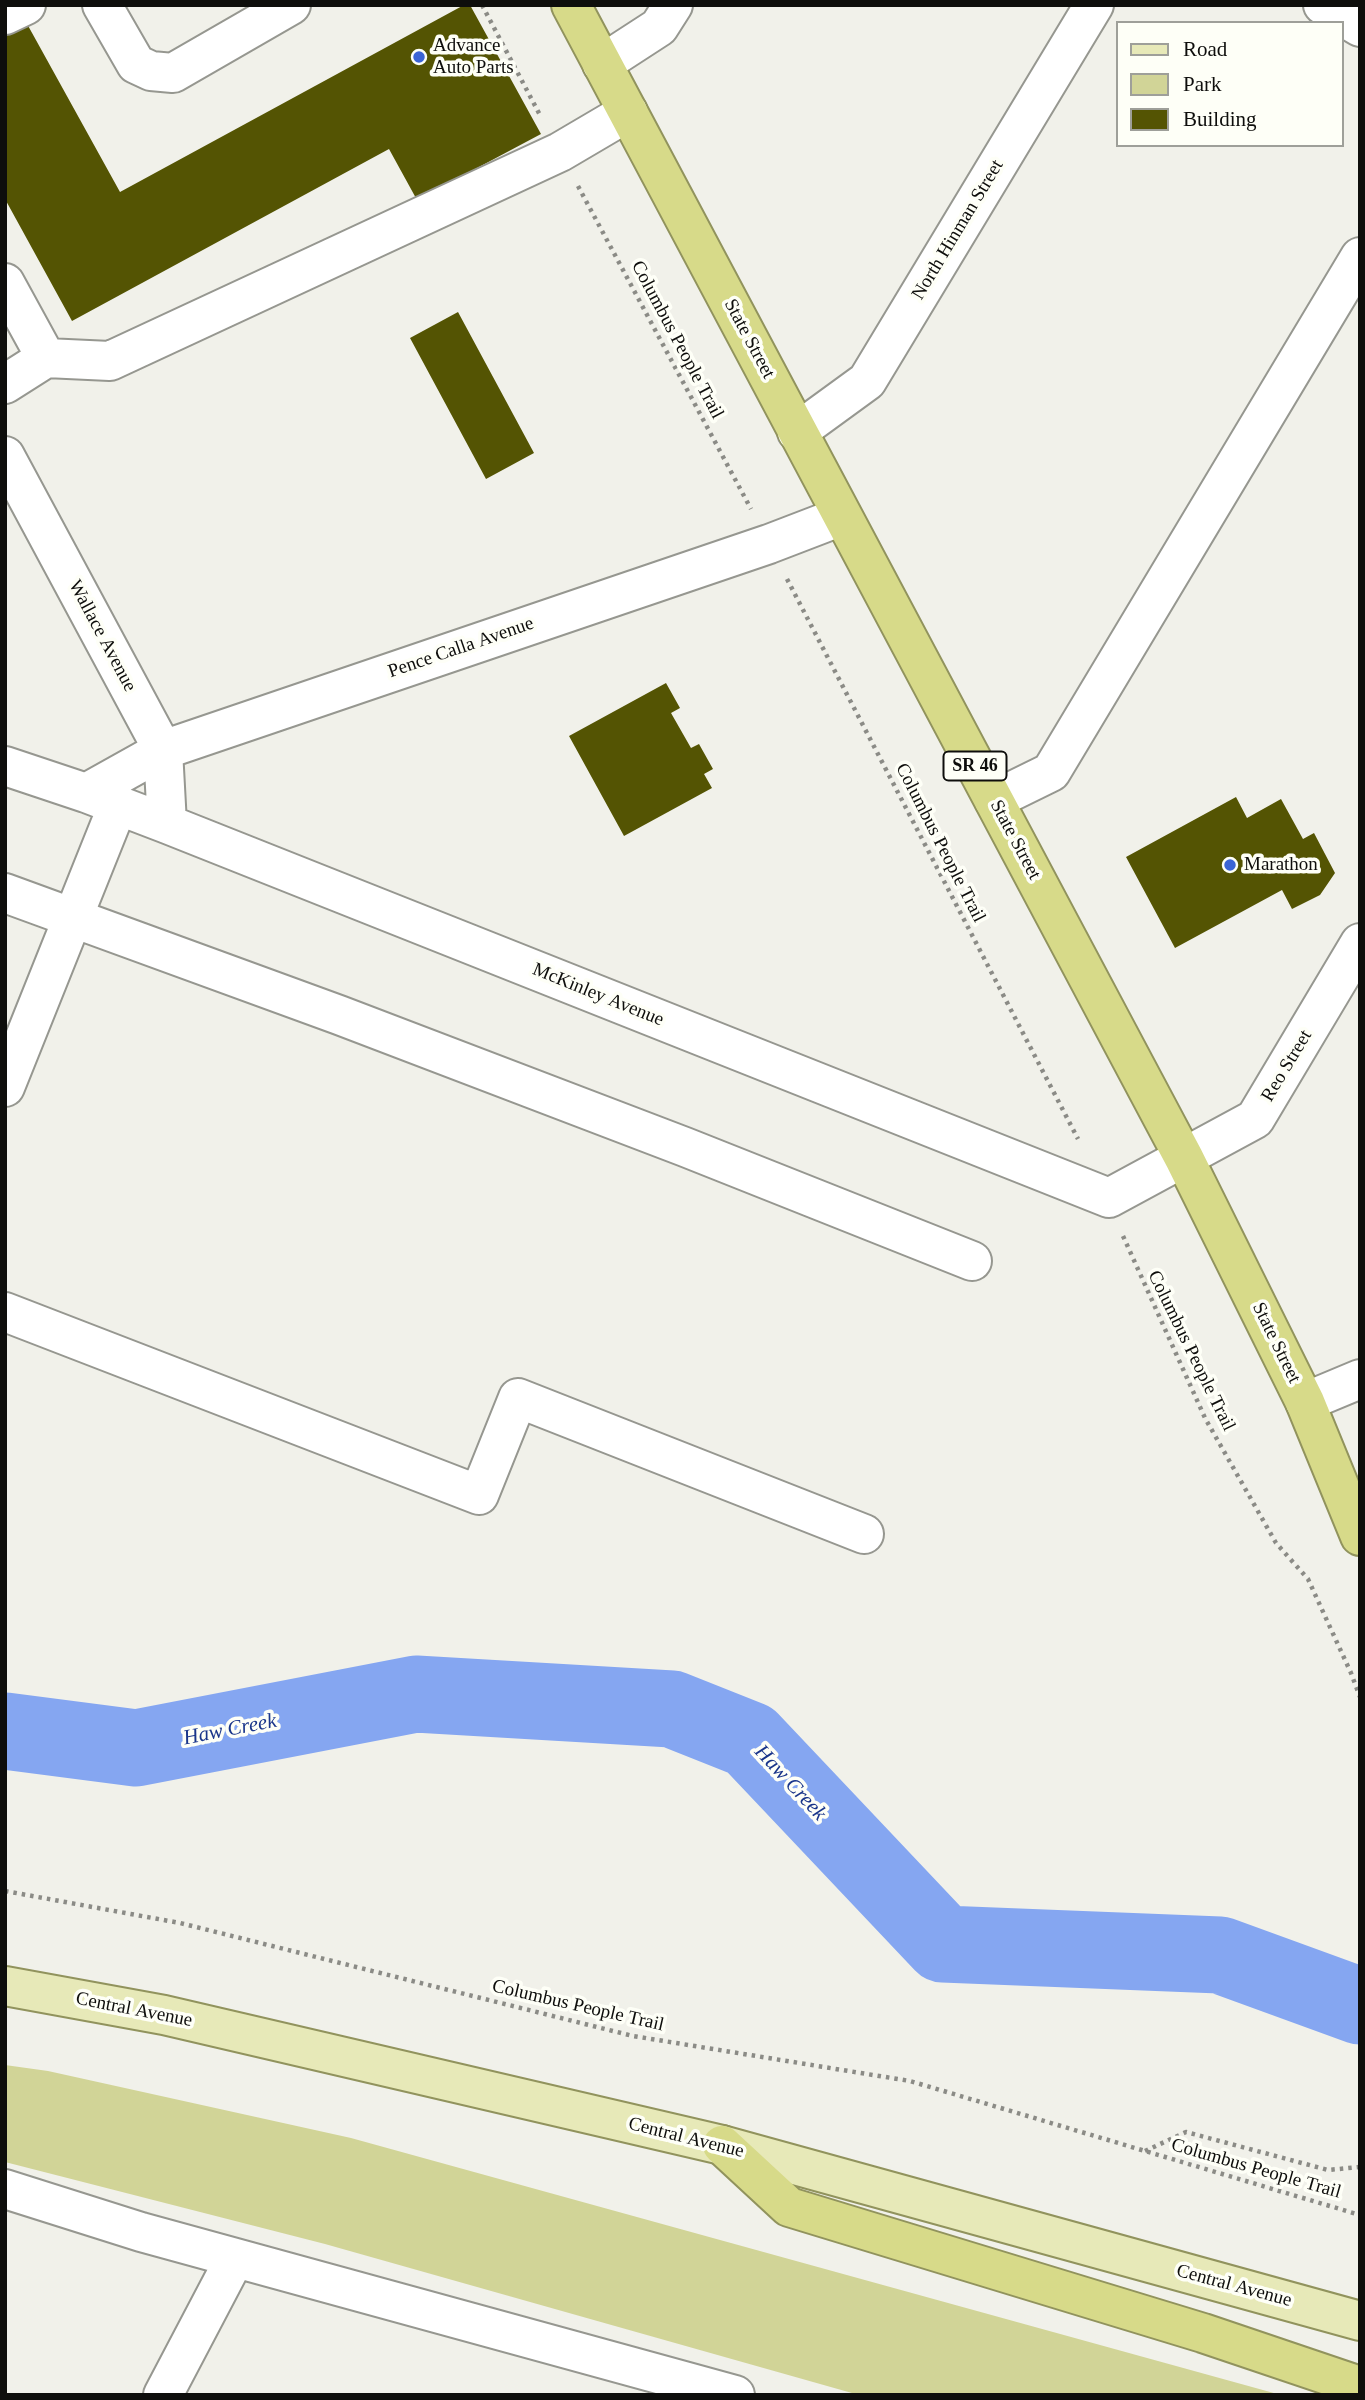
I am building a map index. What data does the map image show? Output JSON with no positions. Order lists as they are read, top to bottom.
{
  "streets": {
    "highway": ["State Street", "SR 46"],
    "main road": ["Central Avenue"],
    "street": [
      "North Hinman Street",
      "Wallace Avenue",
      "Pence Calla Avenue",
      "McKinley Avenue",
      "Reo Street"
    ],
    "path": ["Columbus People Trail"]
  },
  "crossings": [
    ["North Hinman Street", "State Street"],
    ["State Street", "Pence Calla Avenue"],
    ["State Street", "Reo Street"],
    ["Columbus People Trail", "Pence Calla Avenue"],
    ["Columbus People Trail", "McKinley Avenue"],
    ["Wallace Avenue", "Pence Calla Avenue"],
    ["Wallace Avenue", "McKinley Avenue"],
    ["Pence Calla Avenue", "McKinley Avenue"]
  ],
  "water": ["Haw Creek"],
  "places": ["Advance Auto Parts", "Marathon"],
  "legend": ["Road", "Park", "Building"]
}
